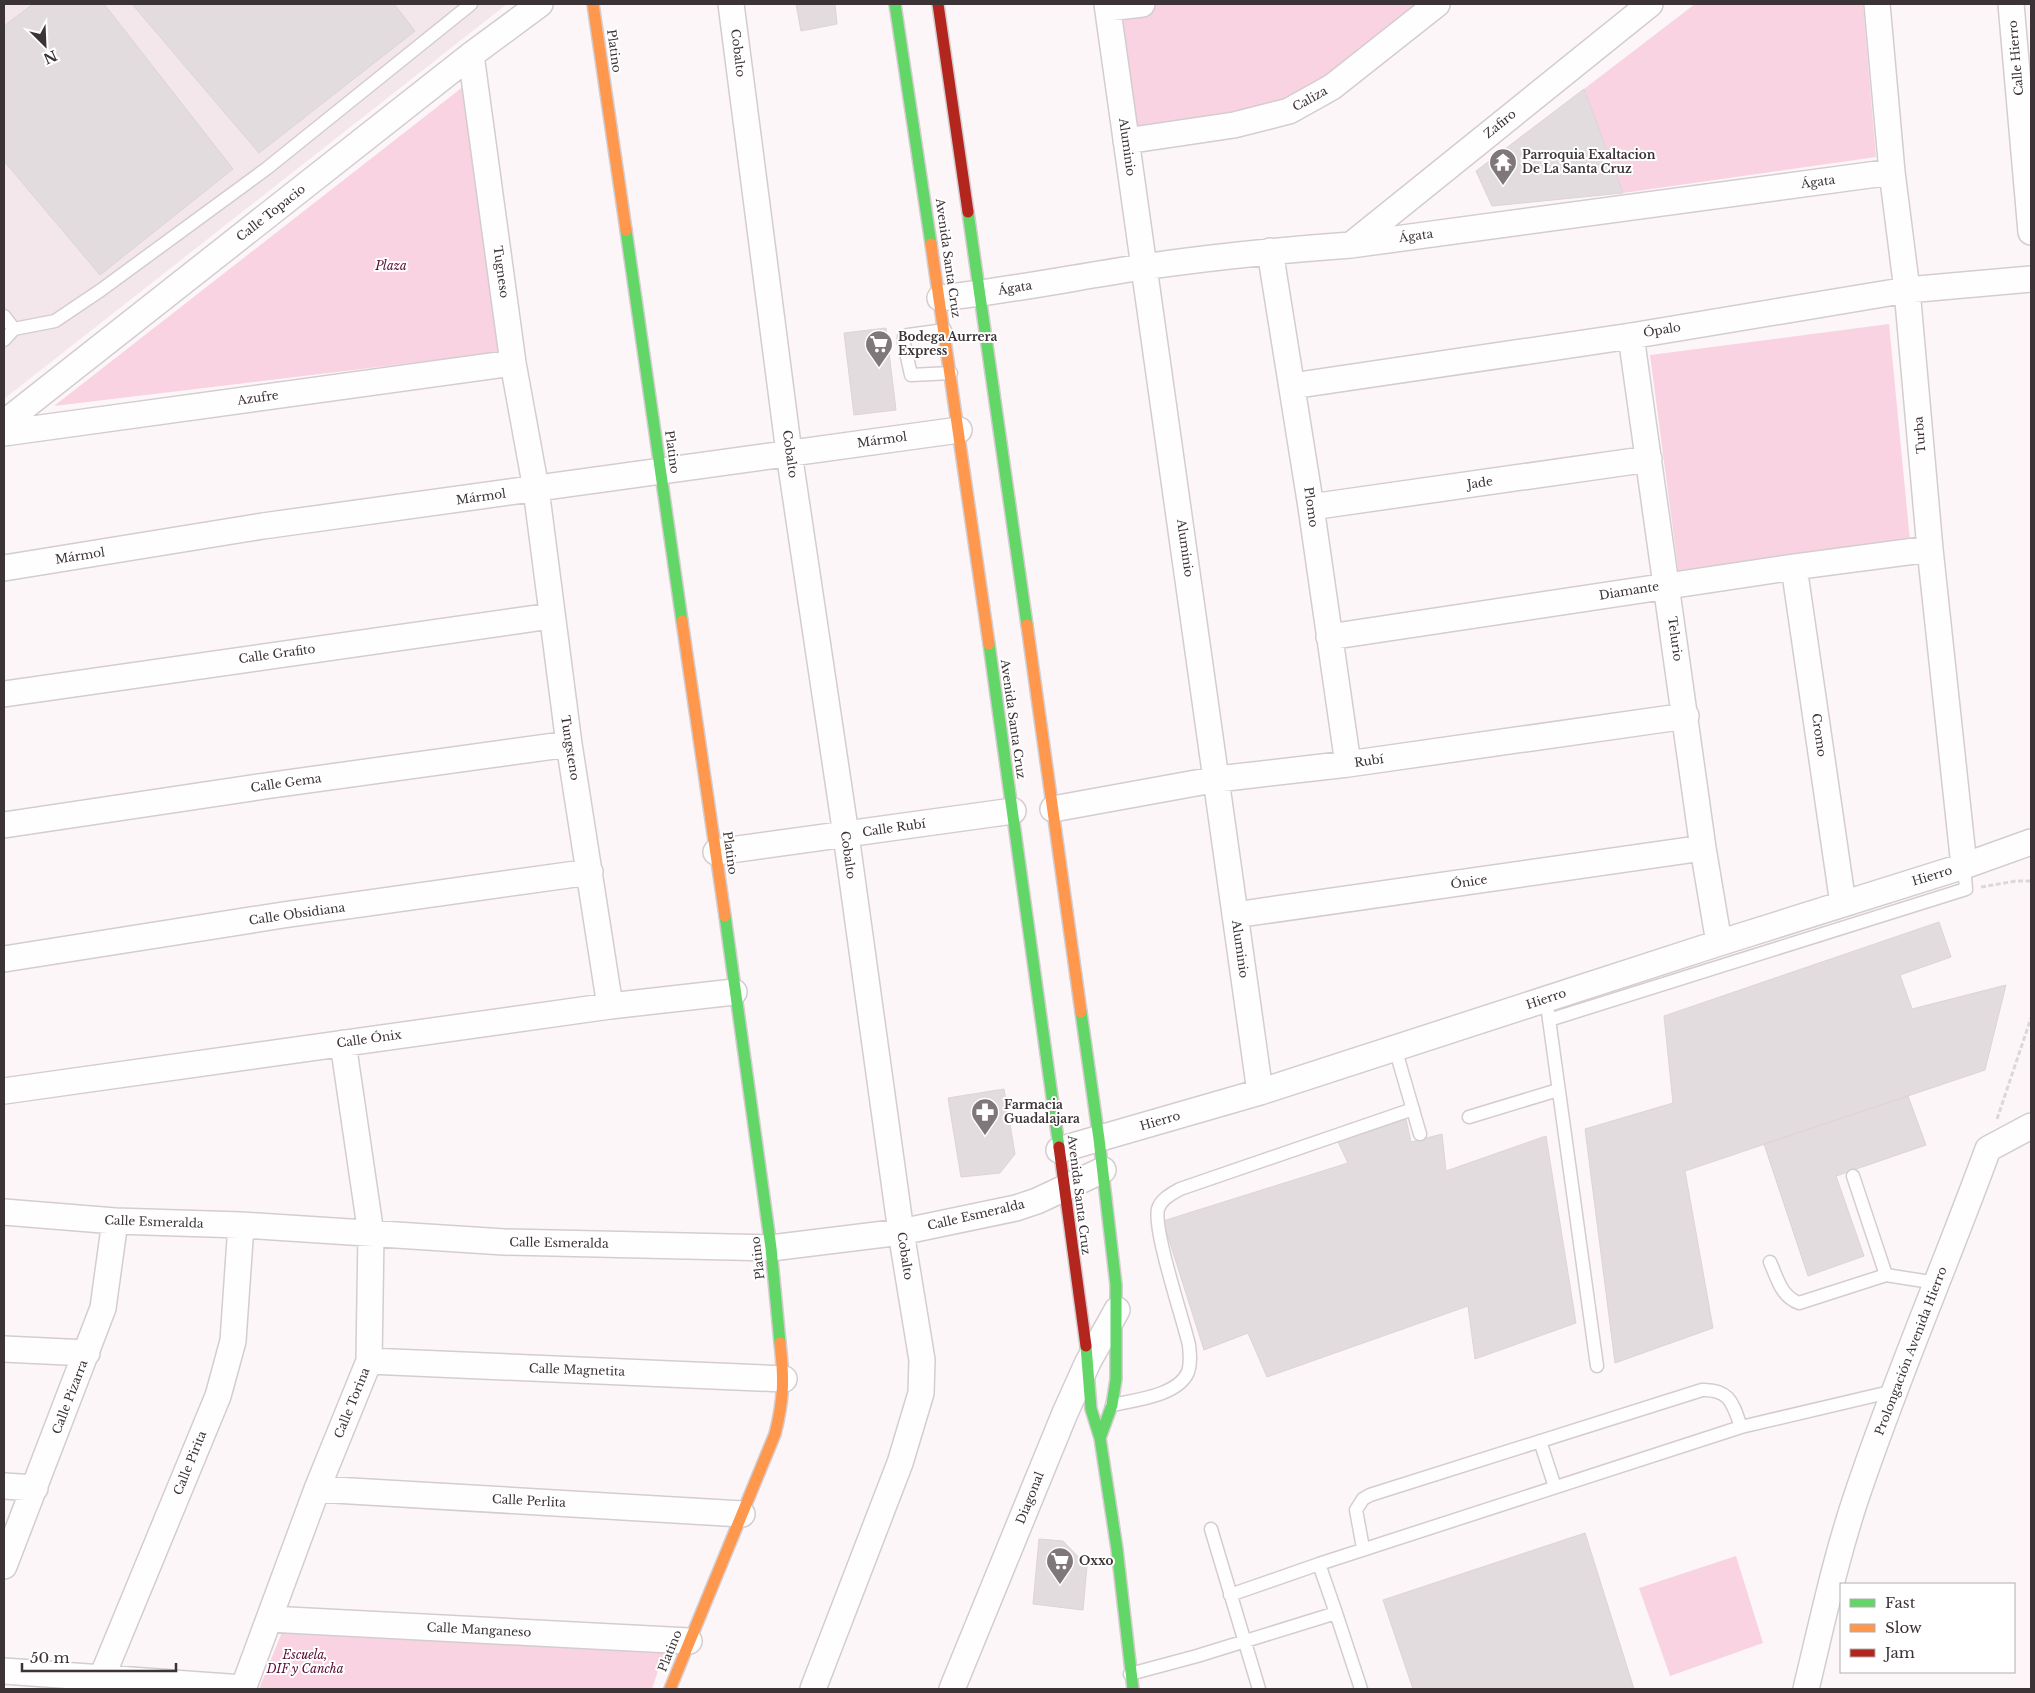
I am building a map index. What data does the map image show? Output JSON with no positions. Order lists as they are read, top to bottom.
{
  "streets": {
    "street": [
      "Platino",
      "Cobalto",
      "Calle Hierro",
      "Caliza",
      "Zafiro",
      "Aluminio",
      "Ágata",
      "Calle Topacio",
      "Avenida Santa Cruz",
      "Tugneso",
      "Ópalo",
      "Azufre",
      "Turba",
      "Mármol",
      "Jade",
      "Plomo",
      "Diamante",
      "Telurio",
      "Calle Grafito",
      "Cromo",
      "Tungsteno",
      "Rubí",
      "Calle Gema",
      "Calle Rubí",
      "Hierro",
      "Ónice",
      "Calle Obsidiana",
      "Calle Ónix",
      "Calle Esmeralda",
      "Prolongación Avenida Hierro",
      "Calle Magnetita",
      "Calle Pizarra",
      "Calle Torina",
      "Calle Pirita",
      "Diagonal",
      "Calle Perlita",
      "Calle Manganeso"
    ]
  },
  "crossings": [
    ["Platino", "Mármol"],
    ["Platino", "Calle Rubí"],
    ["Platino", "Calle Ónix"],
    ["Platino", "Calle Esmeralda"],
    ["Platino", "Calle Magnetita"],
    ["Platino", "Calle Perlita"],
    ["Platino", "Calle Manganeso"],
    ["Cobalto", "Mármol"],
    ["Cobalto", "Calle Rubí"],
    ["Cobalto", "Calle Esmeralda"],
    ["Caliza", "Aluminio"],
    ["Zafiro", "Ágata"],
    ["Aluminio", "Ágata"],
    ["Aluminio", "Rubí"],
    ["Aluminio", "Hierro"],
    ["Aluminio", "Ónice"],
    ["Ágata", "Avenida Santa Cruz"],
    ["Ágata", "Turba"],
    ["Ágata", "Plomo"],
    ["Calle Topacio", "Tugneso"],
    ["Avenida Santa Cruz", "Mármol"],
    ["Avenida Santa Cruz", "Rubí"],
    ["Avenida Santa Cruz", "Calle Rubí"],
    ["Avenida Santa Cruz", "Hierro"],
    ["Avenida Santa Cruz", "Calle Esmeralda"],
    ["Avenida Santa Cruz", "Diagonal"],
    ["Tugneso", "Azufre"],
    ["Tugneso", "Mármol"],
    ["Tugneso", "Tungsteno"],
    ["Ópalo", "Turba"],
    ["Ópalo", "Plomo"],
    ["Ópalo", "Telurio"],
    ["Turba", "Diamante"],
    ["Turba", "Hierro"],
    ["Mármol", "Tungsteno"],
    ["Jade", "Plomo"],
    ["Jade", "Telurio"],
    ["Plomo", "Diamante"],
    ["Plomo", "Rubí"],
    ["Diamante", "Telurio"],
    ["Diamante", "Cromo"],
    ["Telurio", "Rubí"],
    ["Telurio", "Hierro"],
    ["Telurio", "Ónice"],
    ["Calle Grafito", "Tungsteno"],
    ["Cromo", "Hierro"],
    ["Tungsteno", "Calle Gema"],
    ["Tungsteno", "Calle Obsidiana"],
    ["Tungsteno", "Calle Ónix"],
    ["Calle Ónix", "Calle Torina"],
    ["Calle Esmeralda", "Calle Pizarra"],
    ["Calle Esmeralda", "Calle Torina"],
    ["Calle Esmeralda", "Calle Pirita"],
    ["Calle Magnetita", "Calle Torina"],
    ["Calle Torina", "Calle Perlita"],
    ["Calle Torina", "Calle Manganeso"]
  ],
  "parks": ["Plaza", "Escuela, DIF y Cancha"],
  "places": {
    "temple": ["Parroquia Exaltacion De La Santa Cruz"],
    "supermarket": ["Bodega Aurrera Express", "Oxxo"],
    "pharmacy": ["Farmacia Guadalajara"]
  },
  "legend": ["Fast", "Slow", "Jam"],
  "scale_bar": "50 m",
  "north": "bottom right"
}
